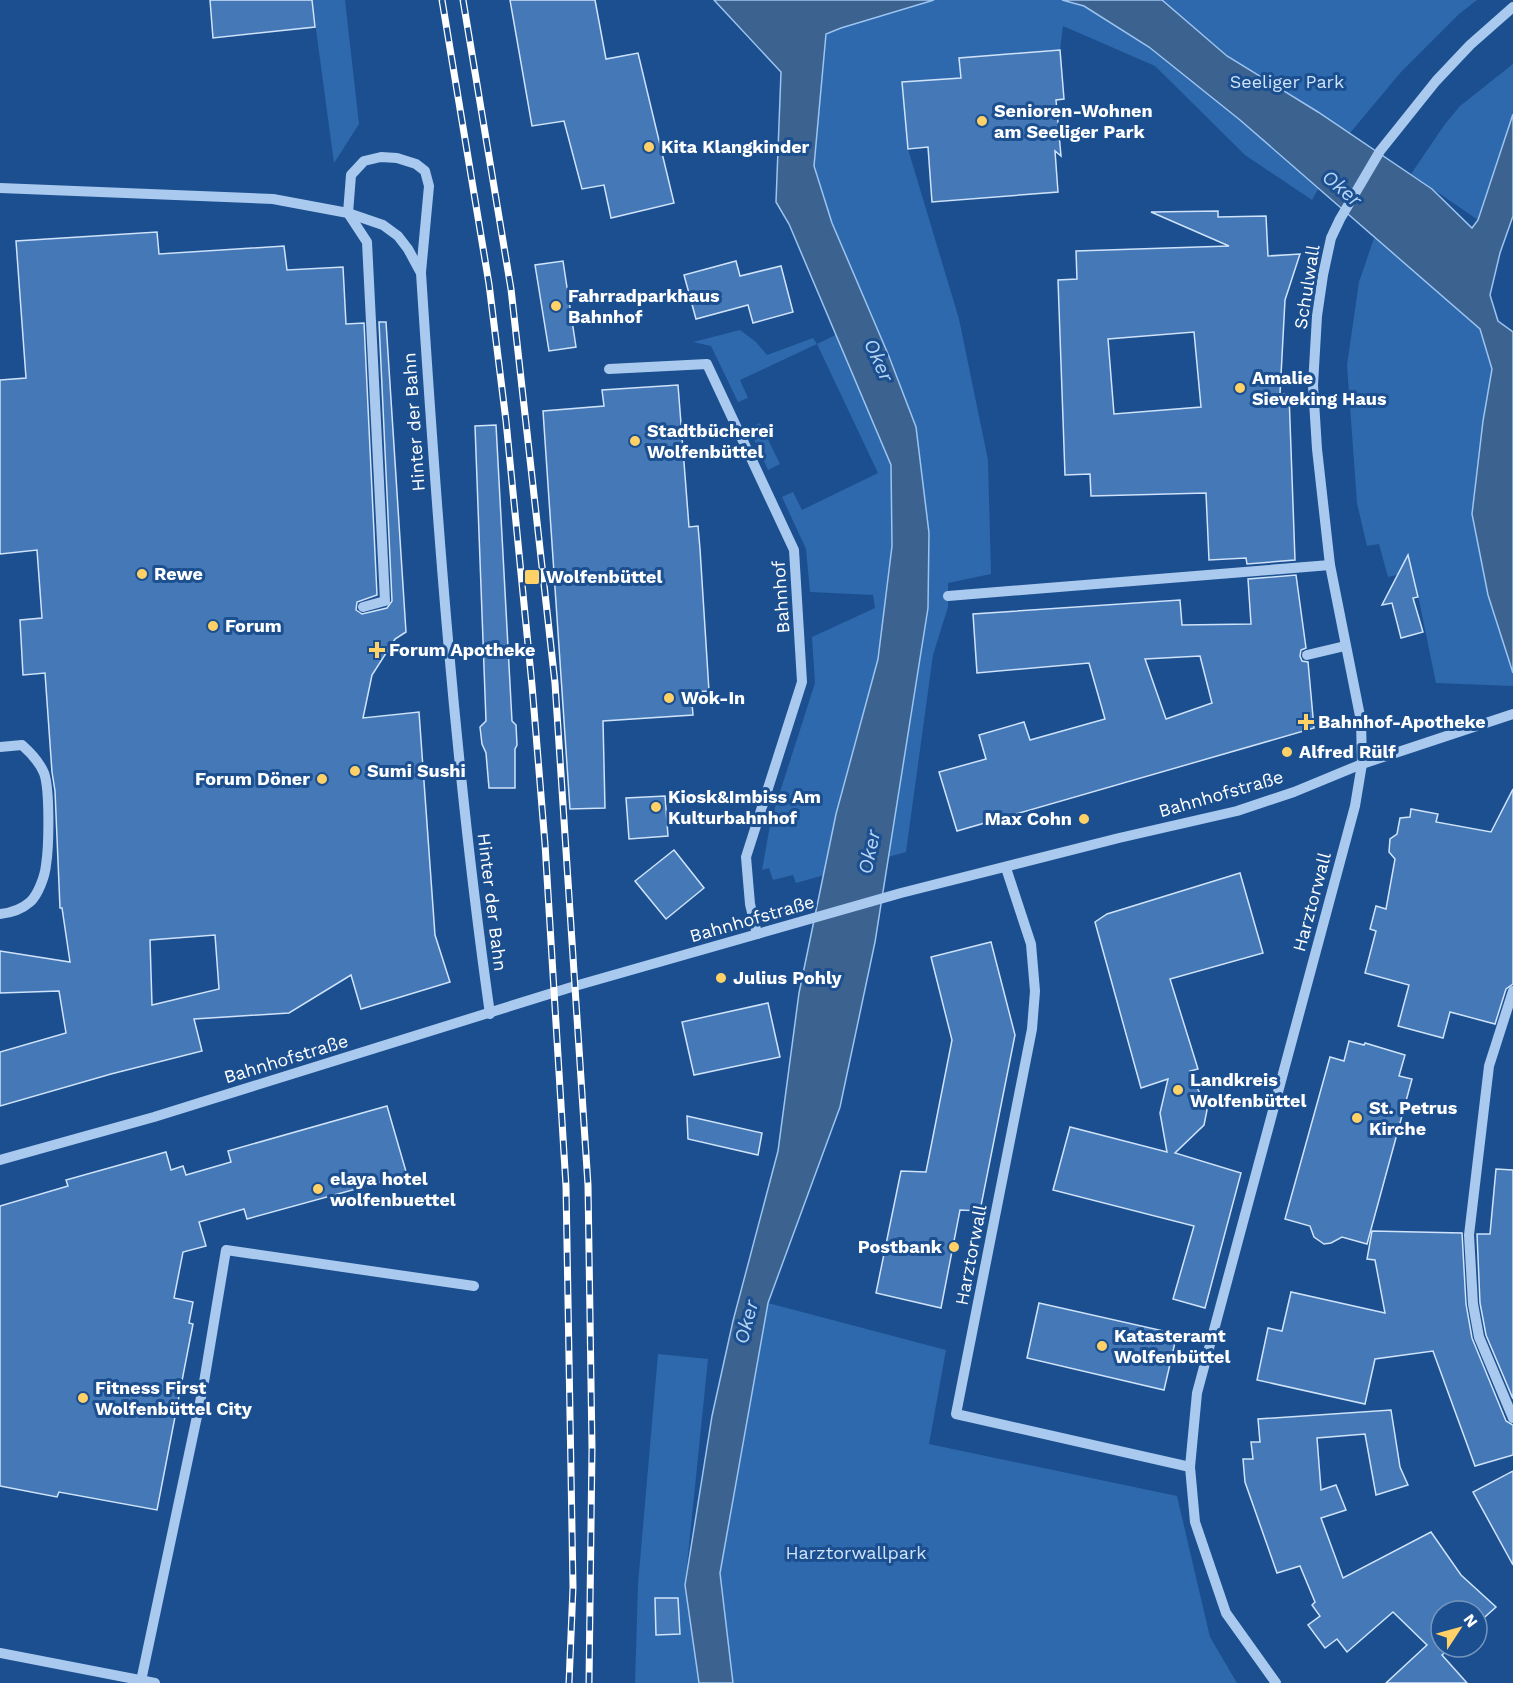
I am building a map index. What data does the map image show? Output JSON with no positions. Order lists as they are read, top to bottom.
{
  "streets": {
    "street": [
      "Schulwall",
      "Hinter der Bahn",
      "Bahnhof",
      "Bahnhofstraße",
      "Harztorwall"
    ]
  },
  "crossings": [
    ["Schulwall", "Bahnhofstraße"],
    ["Schulwall", "Harztorwall"],
    ["Hinter der Bahn", "Bahnhofstraße"],
    ["Bahnhof", "Bahnhofstraße"],
    ["Bahnhofstraße", "Harztorwall"]
  ],
  "water": ["Oker"],
  "parks": ["Seeliger Park", "Harztorwallpark"],
  "places": {
    "other": [
      "Senioren-Wohnen am Seeliger Park",
      "Kita Klangkinder",
      "Fahrradparkhaus Bahnhof",
      "Amalie Sieveking Haus",
      "Stadtbücherei Wolfenbüttel",
      "Rewe",
      "Forum",
      "Wok-In",
      "Alfred Rülf",
      "Sumi Sushi",
      "Forum Döner",
      "Kiosk&Imbiss Am Kulturbahnhof",
      "Max Cohn",
      "Julius Pohly",
      "Landkreis Wolfenbüttel",
      "St. Petrus Kirche",
      "elaya hotel wolfenbuettel",
      "Postbank",
      "Katasteramt Wolfenbüttel",
      "Fitness First Wolfenbüttel City"
    ],
    "transit": ["Wolfenbüttel"],
    "health": ["Forum Apotheke", "Bahnhof-Apotheke"]
  },
  "north": "top right"
}
